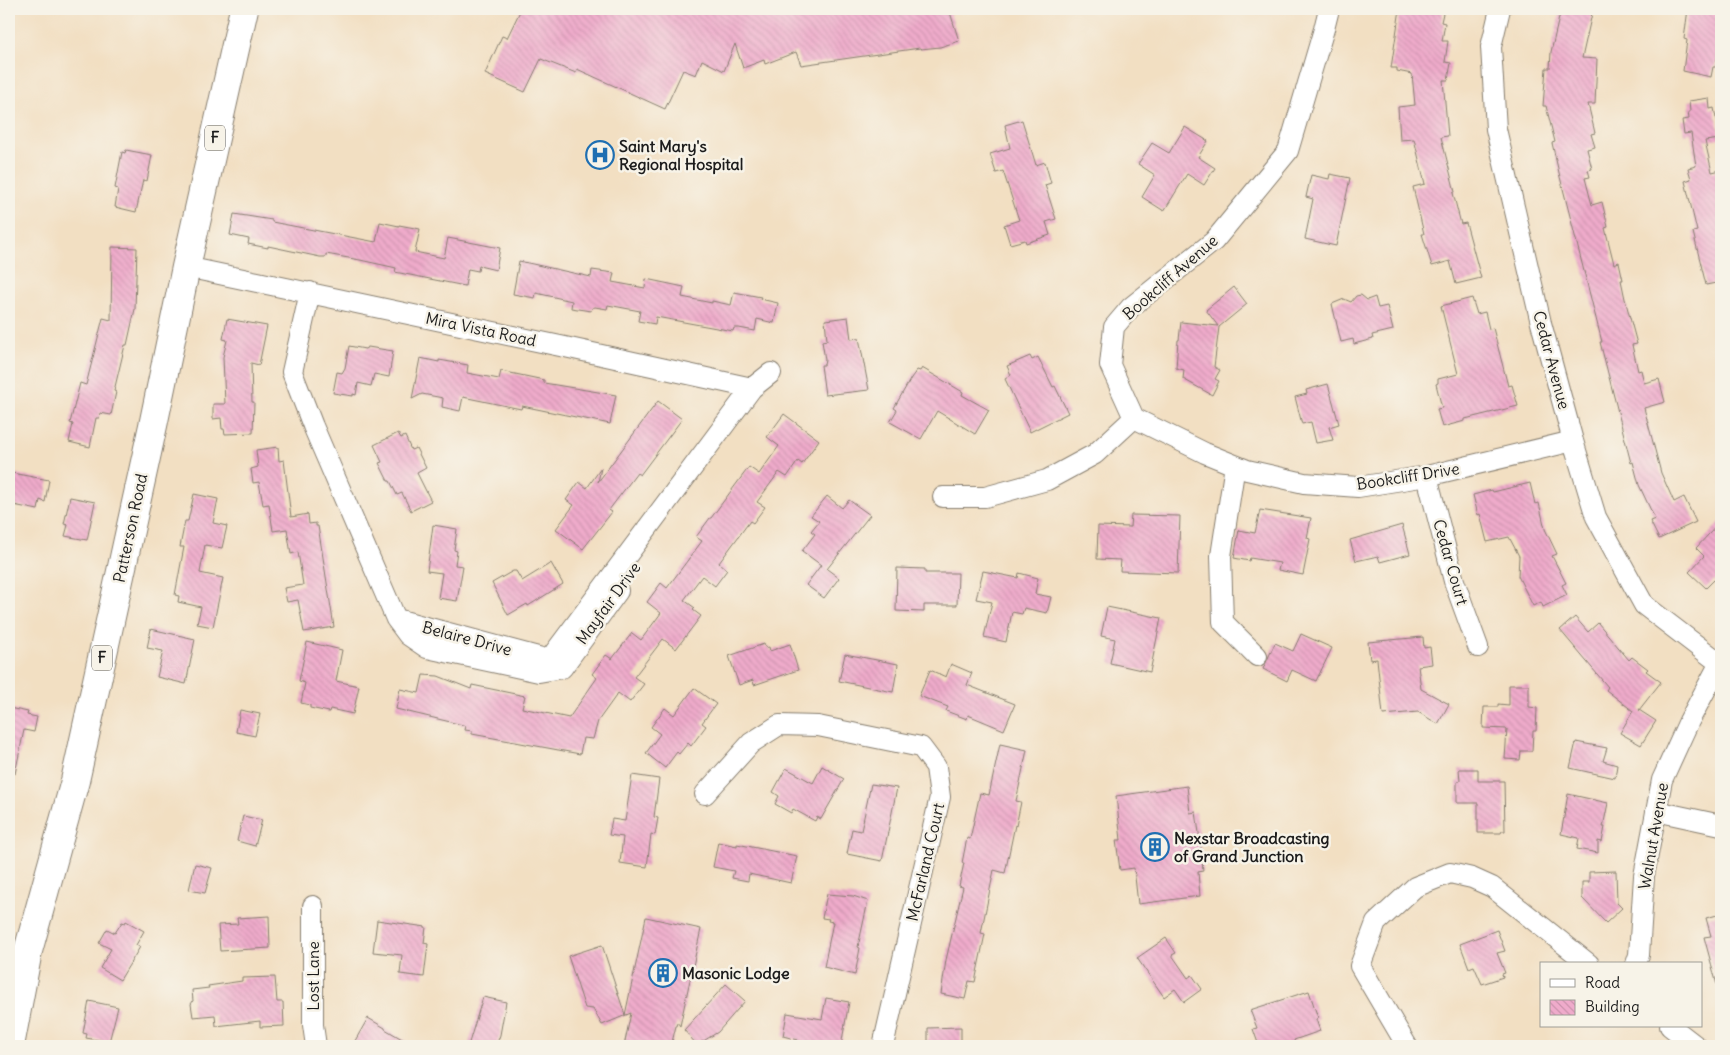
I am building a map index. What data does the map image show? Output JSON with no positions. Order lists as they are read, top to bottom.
{
  "streets": {
    "main road": ["F", "Patterson Road"],
    "street": [
      "Bookcliff Avenue",
      "Mira Vista Road",
      "Cedar Avenue",
      "Bookcliff Drive",
      "Cedar Court",
      "Belaire Drive",
      "Walnut Avenue",
      "McFarland Court",
      "Lost Lane"
    ]
  },
  "crossings": [
    ["Bookcliff Avenue", "Bookcliff Drive"],
    ["Mira Vista Road", "Patterson Road"],
    ["Mira Vista Road", "Belaire Drive"],
    ["Cedar Avenue", "Bookcliff Drive"],
    ["Cedar Avenue", "Walnut Avenue"],
    ["Bookcliff Drive", "Cedar Court"]
  ],
  "places": {
    "hospital": ["Saint Mary's Regional Hospital"],
    "building": ["Nexstar Broadcasting of Grand Junction", "Masonic Lodge"]
  },
  "legend": ["Road", "Building"]
}
